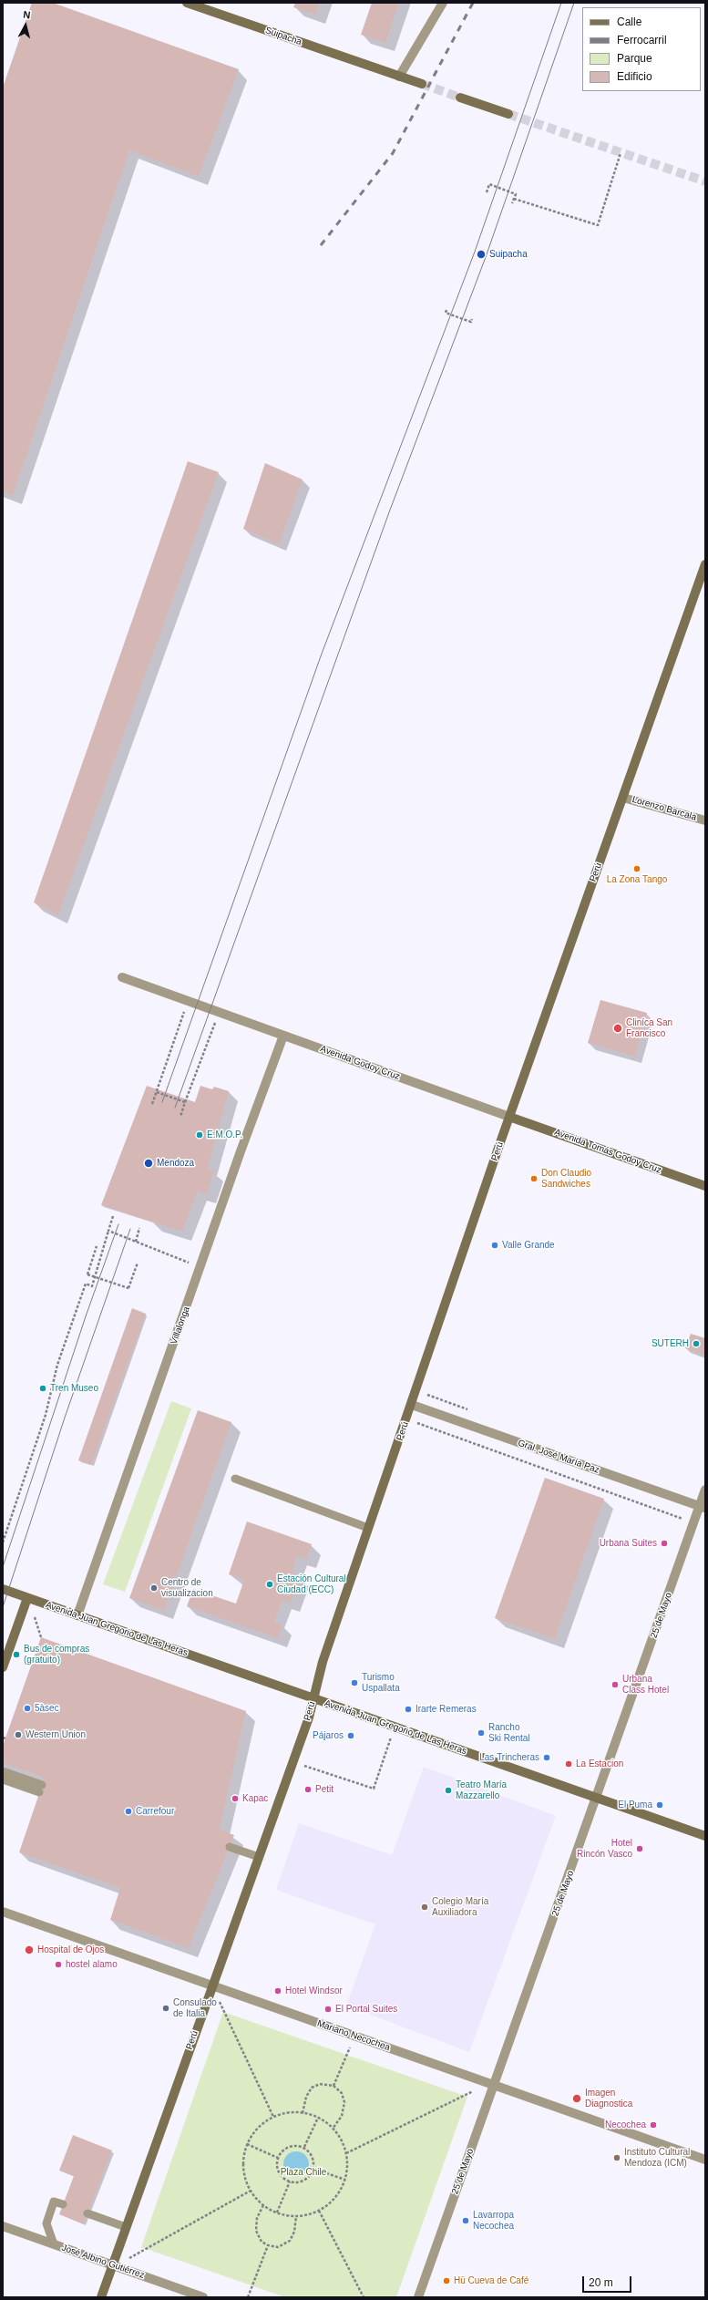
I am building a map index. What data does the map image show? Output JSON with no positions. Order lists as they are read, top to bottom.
{
  "streets": {
    "main road": [
      "Suipacha",
      "Perú",
      "Avenida Tomás Godoy Cruz",
      "Avenida Juan Gregorio de Las Heras"
    ],
    "street": [
      "Lorenzo Barcala",
      "Avenida Godoy Cruz",
      "Villalonga",
      "Gral. José María Paz",
      "25 de Mayo",
      "Mariano Necochea",
      "José Albino Gutiérrez"
    ]
  },
  "crossings": [
    ["Lorenzo Barcala", "Perú"],
    ["Perú", "Avenida Godoy Cruz"],
    ["Perú", "Avenida Tomás Godoy Cruz"],
    ["Perú", "Gral. José María Paz"],
    ["Perú", "Avenida Juan Gregorio de Las Heras"],
    ["Perú", "Mariano Necochea"],
    ["Perú", "José Albino Gutiérrez"],
    ["Avenida Godoy Cruz", "Avenida Tomás Godoy Cruz"],
    ["Avenida Godoy Cruz", "Villalonga"],
    ["Villalonga", "Avenida Juan Gregorio de Las Heras"],
    ["Gral. José María Paz", "25 de Mayo"],
    ["25 de Mayo", "Avenida Juan Gregorio de Las Heras"],
    ["25 de Mayo", "Mariano Necochea"]
  ],
  "parks": ["Plaza Chile"],
  "places": [
    "Suipacha",
    "La Zona Tango",
    "Cliníca San Francisco",
    "E.M.O.P.",
    "Mendoza",
    "Don Claudio Sandwiches",
    "Valle Grande",
    "SUTERH",
    "Tren Museo",
    "Urbana Suites",
    "Estación Cultural Ciudad (ECC)",
    "Centro de visualizacion",
    "Bus de compras (gratuito)",
    "Turismo Uspallata",
    "Urbana Class Hotel",
    "5àsec",
    "Irarte Remeras",
    "Rancho Ski Rental",
    "Western Union",
    "Pájaros",
    "Las Trincheras",
    "La Estacion",
    "Petit",
    "Teatro María Mazzarello",
    "Kapac",
    "El Puma",
    "Carrefour",
    "Hotel Rincón Vasco",
    "Colegio María Auxiliadora",
    "Hospital de Ojos",
    "hostel alamo",
    "Hotel Windsor",
    "Consulado de Italia",
    "El Portal Suites",
    "Imagen Diagnostica",
    "Necochea",
    "Instituto Cultural Mendoza (ICM)",
    "Lavarropa Necochea",
    "Hü Cueva de Café"
  ],
  "legend": [
    "Calle",
    "Ferrocarril",
    "Parque",
    "Edificio"
  ],
  "scale_bar": "20 m",
  "north": "top"
}
